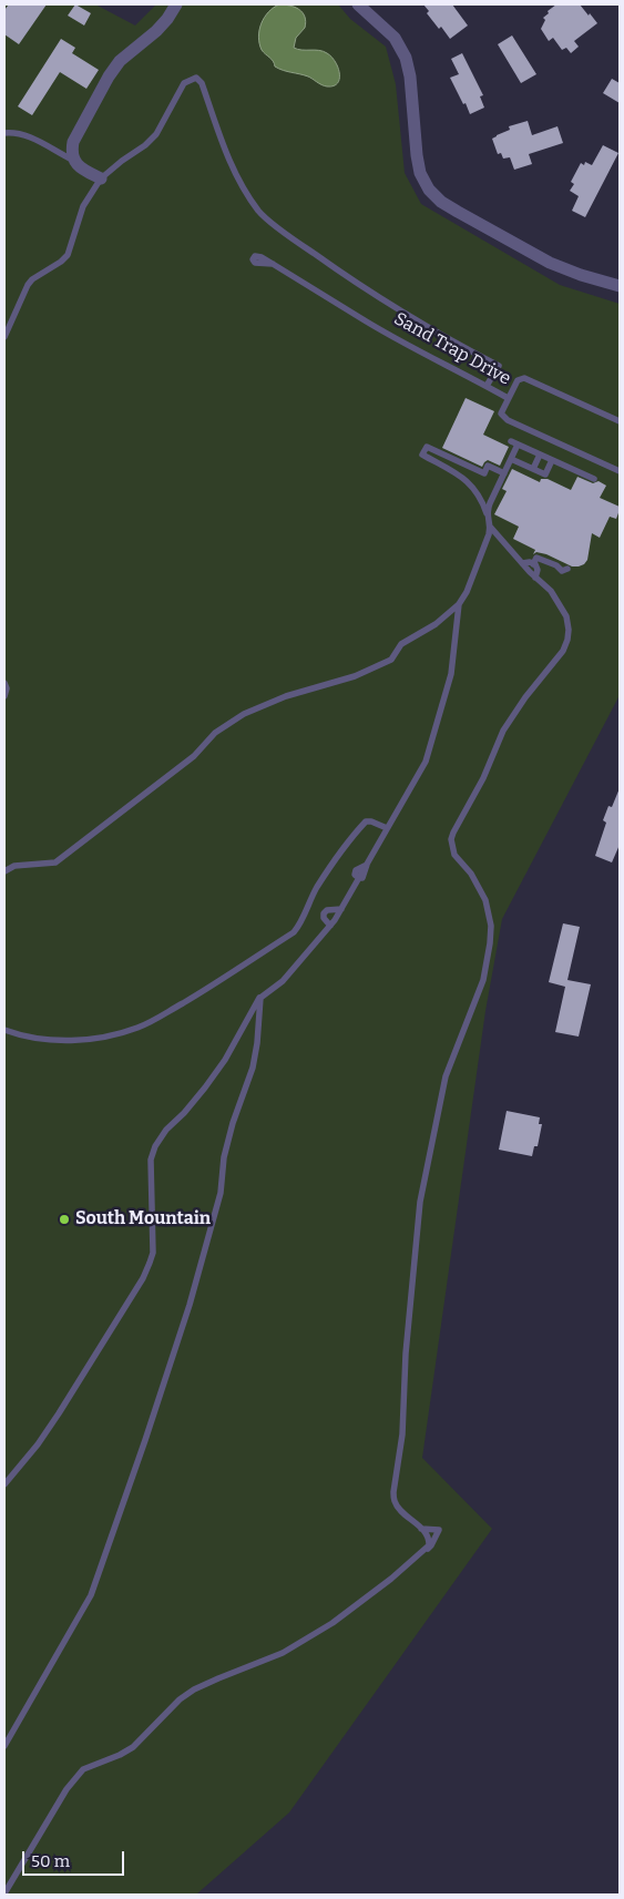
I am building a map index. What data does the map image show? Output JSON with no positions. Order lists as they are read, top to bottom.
{
  "streets": {
    "lane": ["Sand Trap Drive"]
  },
  "places": ["South Mountain"],
  "scale_bar": "50 m"
}
